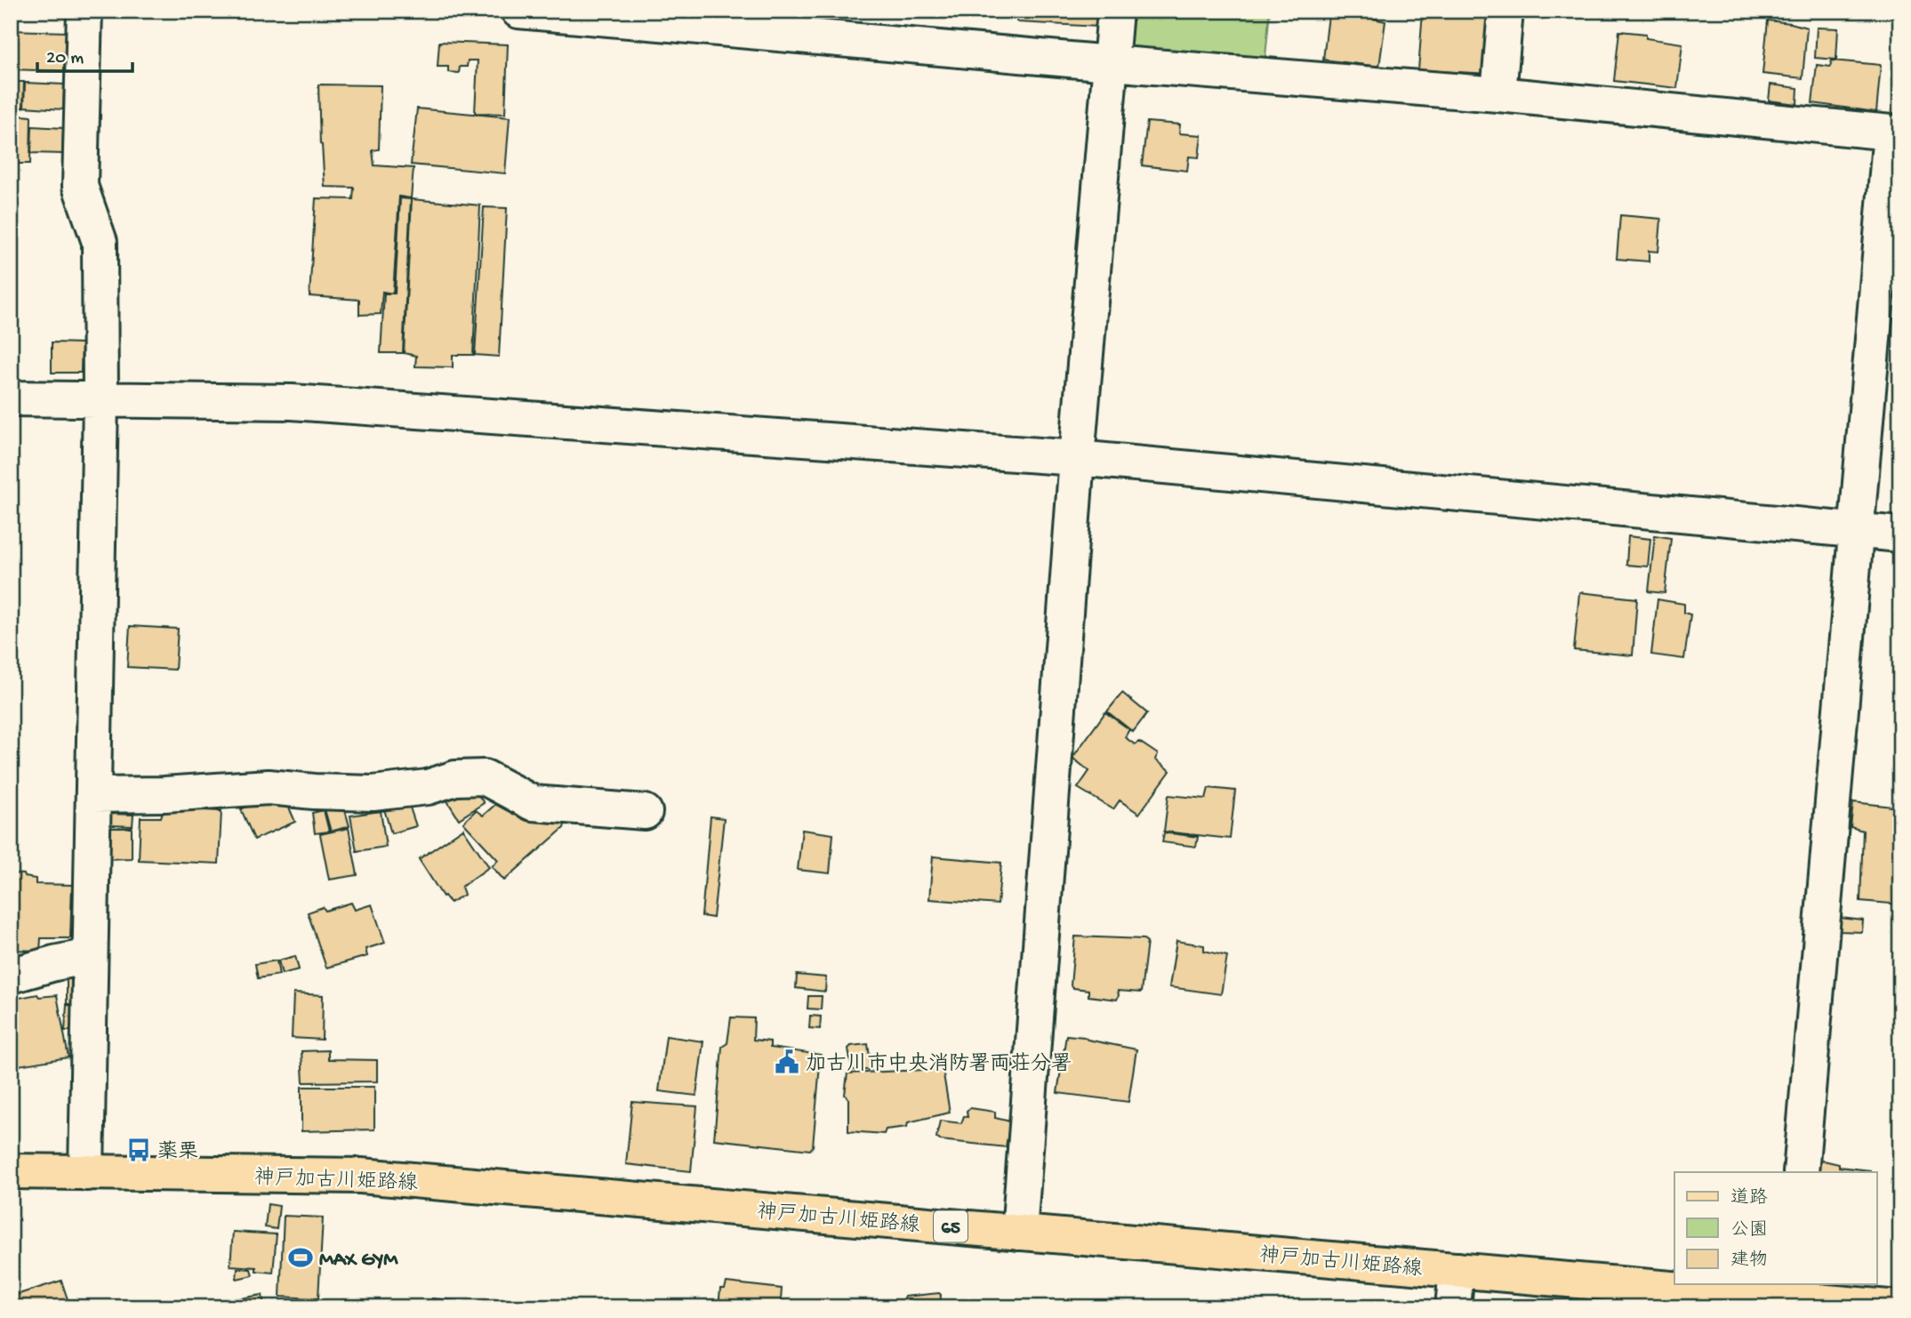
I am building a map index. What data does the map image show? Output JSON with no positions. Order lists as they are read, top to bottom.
{
  "streets": {
    "main road": ["神戸加古川姫路線", "65"]
  },
  "places": {
    "public building": ["加古川市中央消防署両荘分署"],
    "bus stop": ["薬栗"],
    "sports": ["MAX GYM"]
  },
  "legend": ["道路", "公園", "建物"],
  "scale_bar": "20 m"
}
